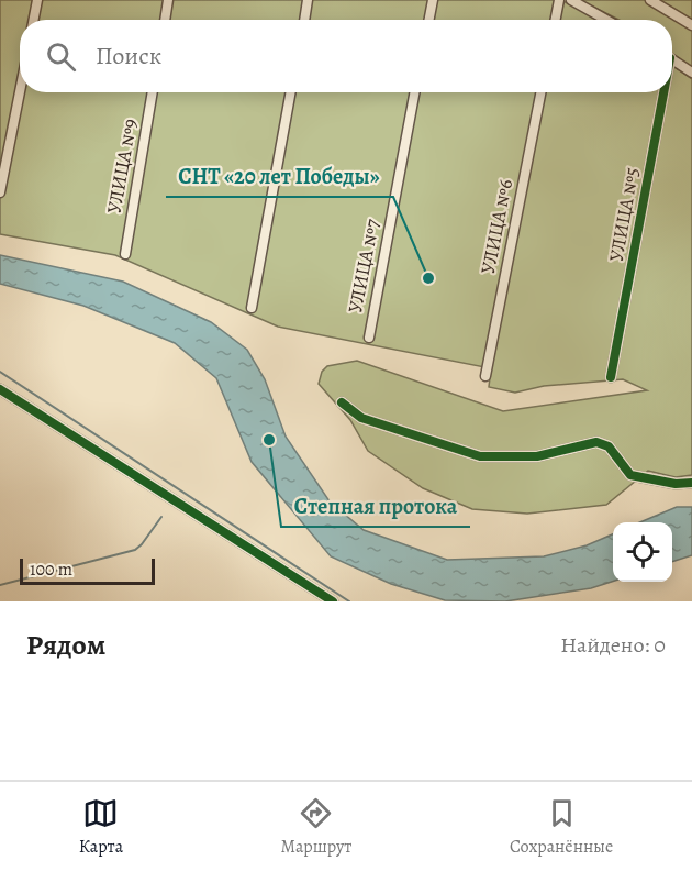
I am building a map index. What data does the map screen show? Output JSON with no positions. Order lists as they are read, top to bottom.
{
  "streets": {
    "street": [
      "УЛИЦА №9",
      "УЛИЦА №5",
      "УЛИЦА №6",
      "УЛИЦА №7"
    ]
  },
  "places": ["СНТ «20 лет Победы»", "Степная протока"],
  "scale_bar": "100 m",
  "page": {
    "search": "Поиск",
    "scale": "100 m",
    "heading": ["Рядом", "Найдено: 0"],
    "nav": ["Карта", "Маршрут", "Сохранённые"]
  }
}
